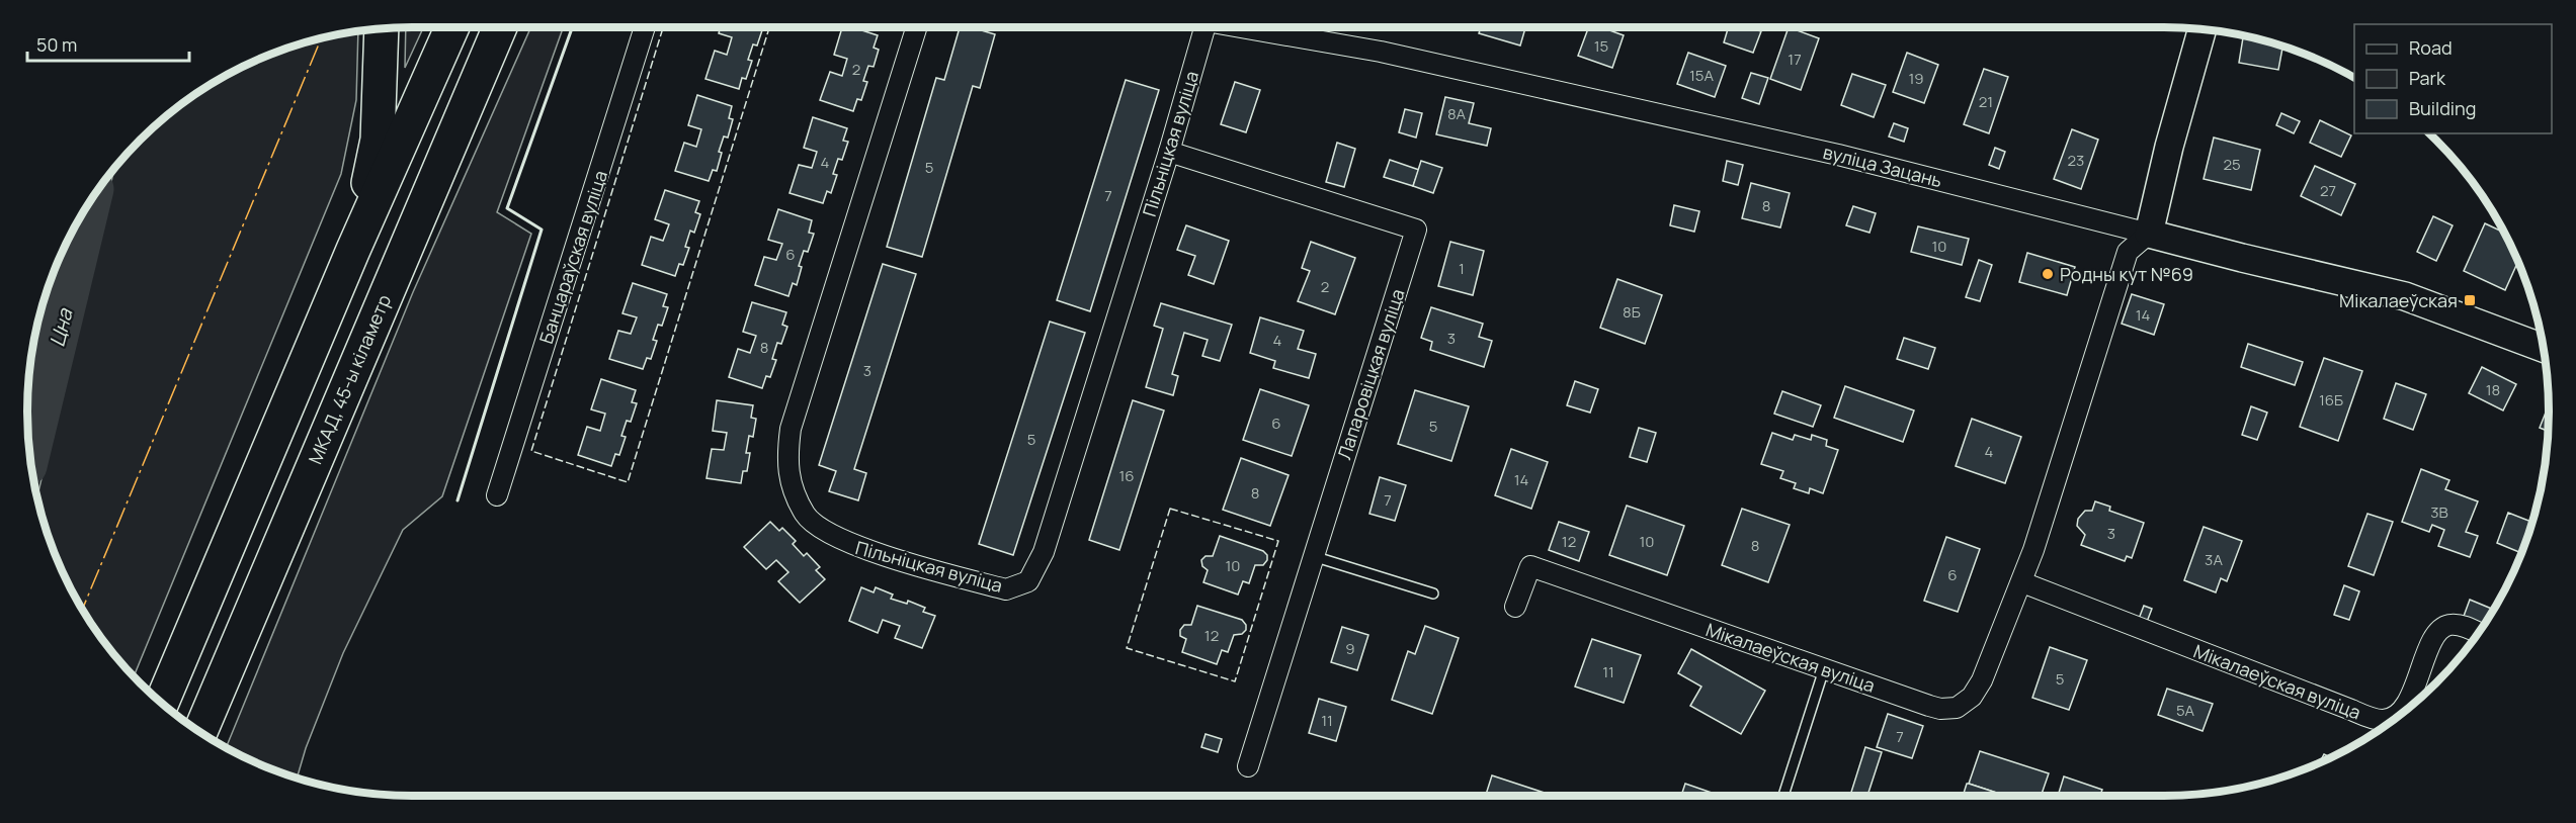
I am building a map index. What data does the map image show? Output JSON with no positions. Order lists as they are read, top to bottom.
{
  "streets": {
    "highway": ["МКАД, 45-ы кіламетр"],
    "street": [
      "Пільніцкая вуліца",
      "вуліца Зацань",
      "Банцараўская вуліца",
      "Лапаровіцкая вуліца",
      "Мікалаеўская вуліца"
    ]
  },
  "crossings": [
    ["Пільніцкая вуліца", "Лапаровіцкая вуліца"],
    ["вуліца Зацань", "Мікалаеўская вуліца"]
  ],
  "water": ["Цна"],
  "places": {
    "other": ["Родны кут №69"],
    "transit": ["Мікалаеўская"]
  },
  "house_numbers": [
    "15",
    "17",
    "2",
    "15А",
    "19",
    "21",
    "8А",
    "23",
    "4",
    "25",
    "5",
    "27",
    "7",
    "8",
    "10",
    "6",
    "1",
    "2",
    "8Б",
    "14",
    "3",
    "4",
    "8",
    "3",
    "18",
    "16Б",
    "6",
    "5",
    "5",
    "4",
    "16",
    "14",
    "8",
    "7",
    "3В",
    "3",
    "12",
    "10",
    "8",
    "3А",
    "10",
    "6",
    "12",
    "9",
    "11",
    "5",
    "5А",
    "11",
    "7"
  ],
  "legend": ["Road", "Park", "Building"],
  "scale_bar": "50 m"
}
